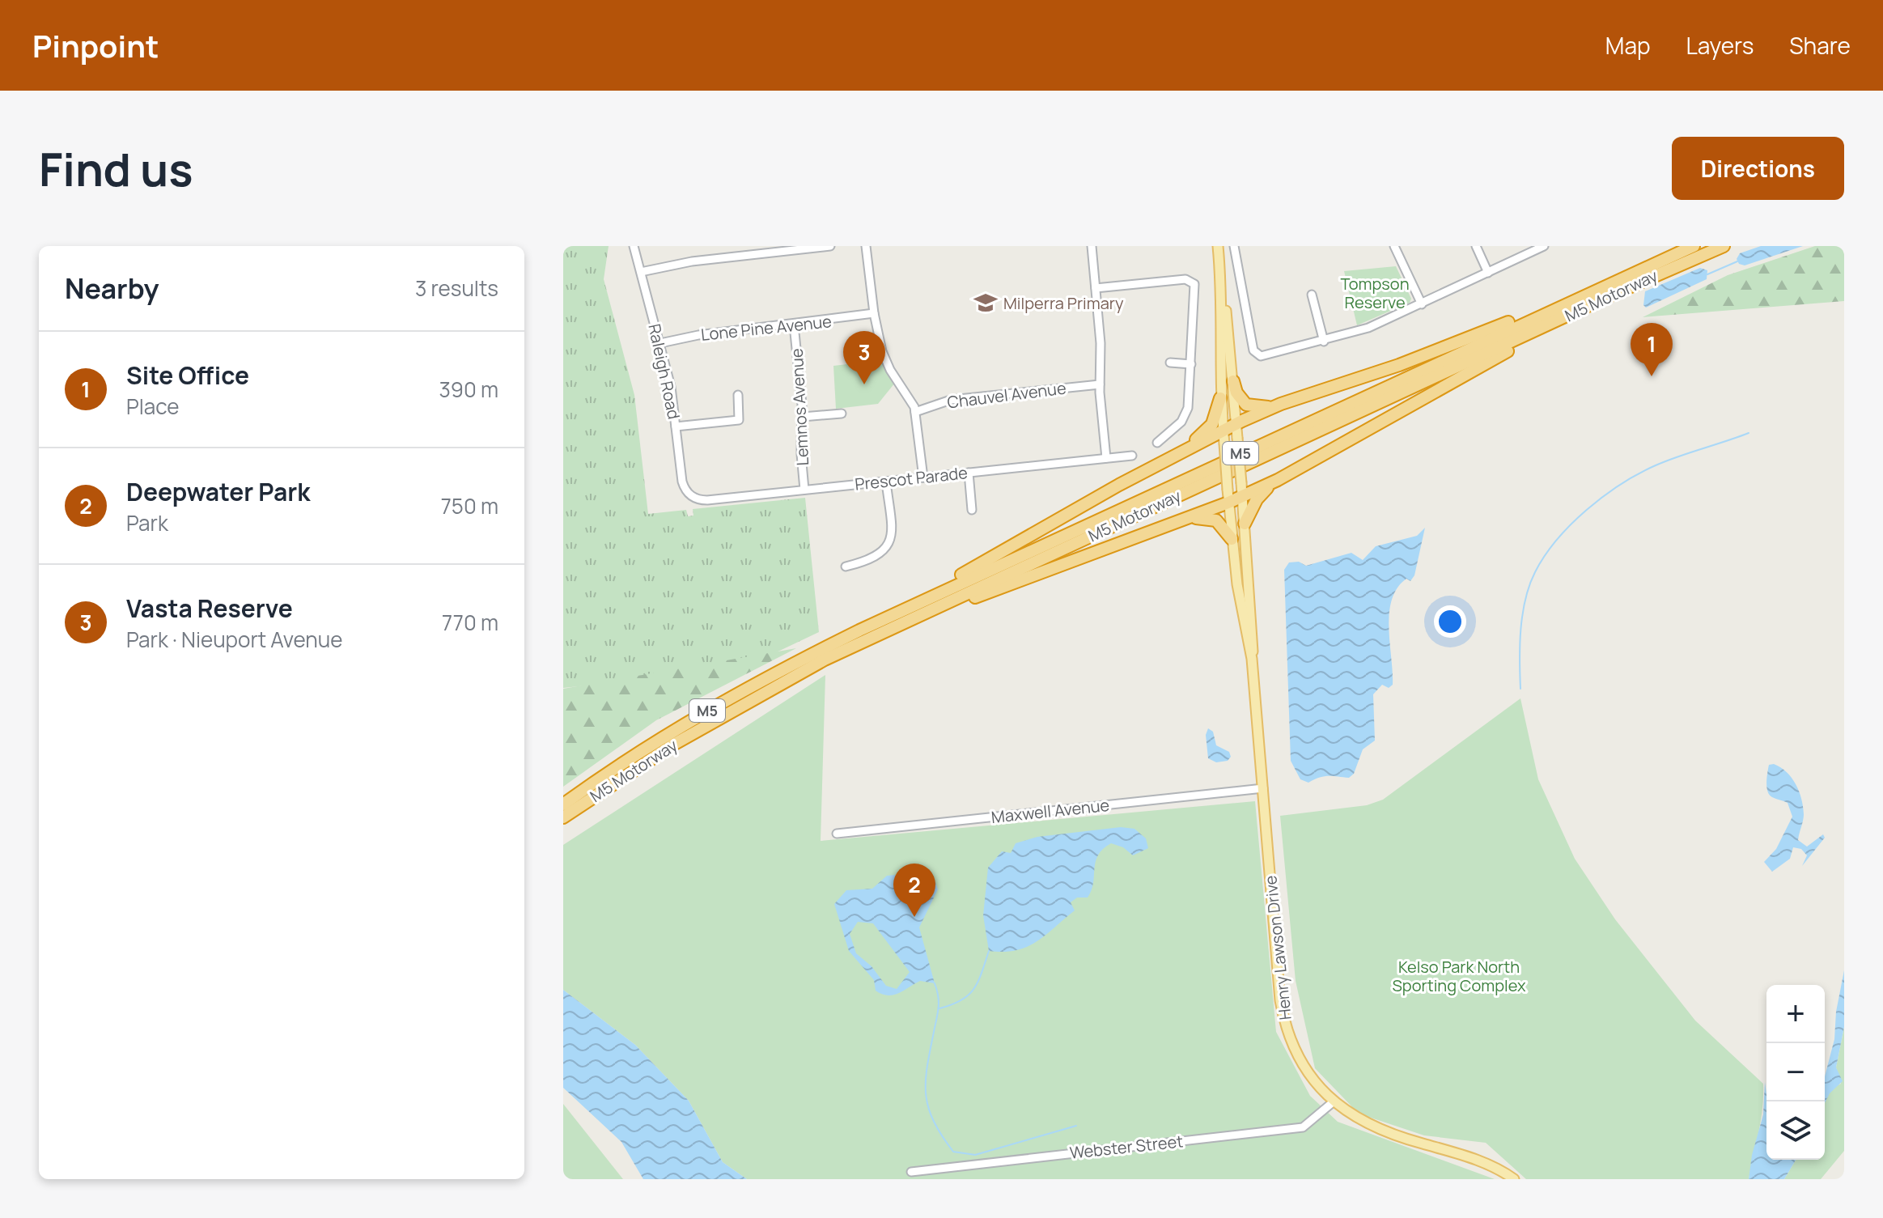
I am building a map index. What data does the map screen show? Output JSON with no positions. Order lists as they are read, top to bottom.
{
  "streets": {
    "highway": ["M5 Motorway", "M5"],
    "main road": ["Henry Lawson Drive"],
    "street": [
      "Lone Pine Avenue",
      "Raleigh Road",
      "Chauvel Avenue",
      "Lemnos Avenue",
      "Prescot Parade",
      "Maxwell Avenue",
      "Webster Street"
    ]
  },
  "crossings": [
    ["Lone Pine Avenue", "Raleigh Road"],
    ["Lone Pine Avenue", "Lemnos Avenue"],
    ["Raleigh Road", "Prescot Parade"],
    ["Lemnos Avenue", "Prescot Parade"],
    ["Maxwell Avenue", "Henry Lawson Drive"],
    ["Henry Lawson Drive", "Webster Street"]
  ],
  "parks": ["Tompson Reserve", "Kelso Park North Sporting Complex"],
  "places": {
    "school or university": ["Milperra Primary"]
  },
  "page": {
    "header": "Pinpoint",
    "nav": ["Map", "Layers", "Share"],
    "buttons": "Directions",
    "title": "Find us",
    "heading": ["Nearby", "3 results"],
    "pins": ["1", "3", "2"],
    "list": [
      {
        "mark": "1",
        "name": "Site Office",
        "note": "Place",
        "value": "390 m"
      },
      {
        "mark": "2",
        "name": "Deepwater Park",
        "note": "Park",
        "value": "750 m"
      },
      {
        "mark": "3",
        "name": "Vasta Reserve",
        "note": "Park · Nieuport Avenue",
        "value": "770 m"
      }
    ],
    "map_buttons": ["+", "−"]
  }
}
